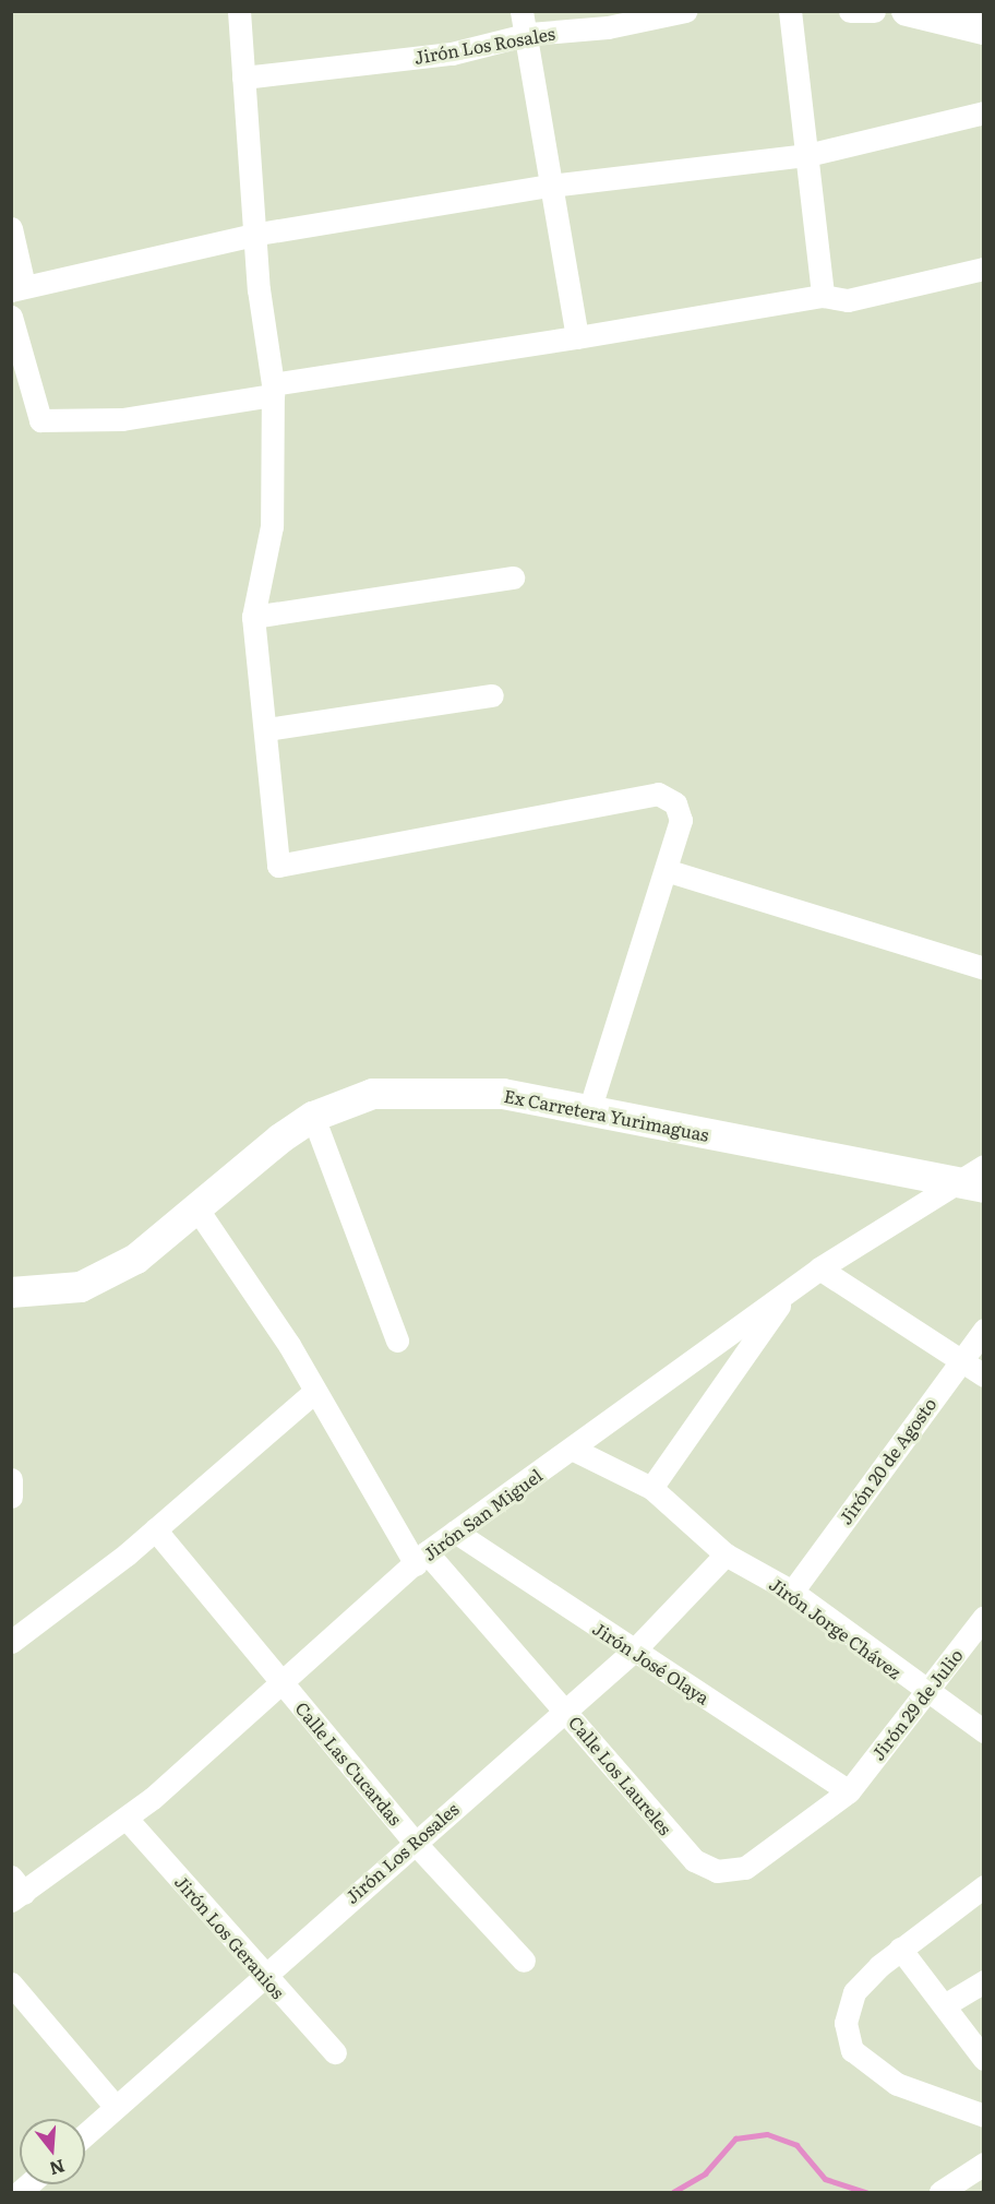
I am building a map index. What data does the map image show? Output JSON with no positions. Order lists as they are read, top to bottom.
{
  "streets": {
    "street": [
      "Jirón Los Rosales",
      "Ex Carretera Yurimaguas",
      "Jirón 20 de Agosto",
      "Jirón San Miguel",
      "Jirón Jorge Chávez",
      "Jirón José Olaya",
      "Jirón 29 de Julio",
      "Calle Las Cucardas",
      "Calle Los Laureles",
      "Jirón Los Geranios"
    ]
  },
  "crossings": [
    ["Jirón Los Rosales", "Jirón Jorge Chávez"],
    ["Jirón Los Rosales", "Jirón José Olaya"],
    ["Jirón Los Rosales", "Calle Las Cucardas"],
    ["Jirón Los Rosales", "Calle Los Laureles"],
    ["Jirón Los Rosales", "Jirón Los Geranios"],
    ["Ex Carretera Yurimaguas", "Jirón San Miguel"],
    ["Ex Carretera Yurimaguas", "Calle Los Laureles"],
    ["Jirón 20 de Agosto", "Jirón Jorge Chávez"],
    ["Jirón San Miguel", "Jirón Jorge Chávez"],
    ["Jirón San Miguel", "Jirón José Olaya"],
    ["Jirón San Miguel", "Calle Las Cucardas"],
    ["Jirón San Miguel", "Calle Los Laureles"],
    ["Jirón San Miguel", "Jirón Los Geranios"],
    ["Jirón Jorge Chávez", "Jirón 29 de Julio"],
    ["Jirón José Olaya", "Jirón 29 de Julio"],
    ["Jirón José Olaya", "Calle Los Laureles"],
    ["Jirón 29 de Julio", "Calle Los Laureles"]
  ],
  "north": "bottom"
}
